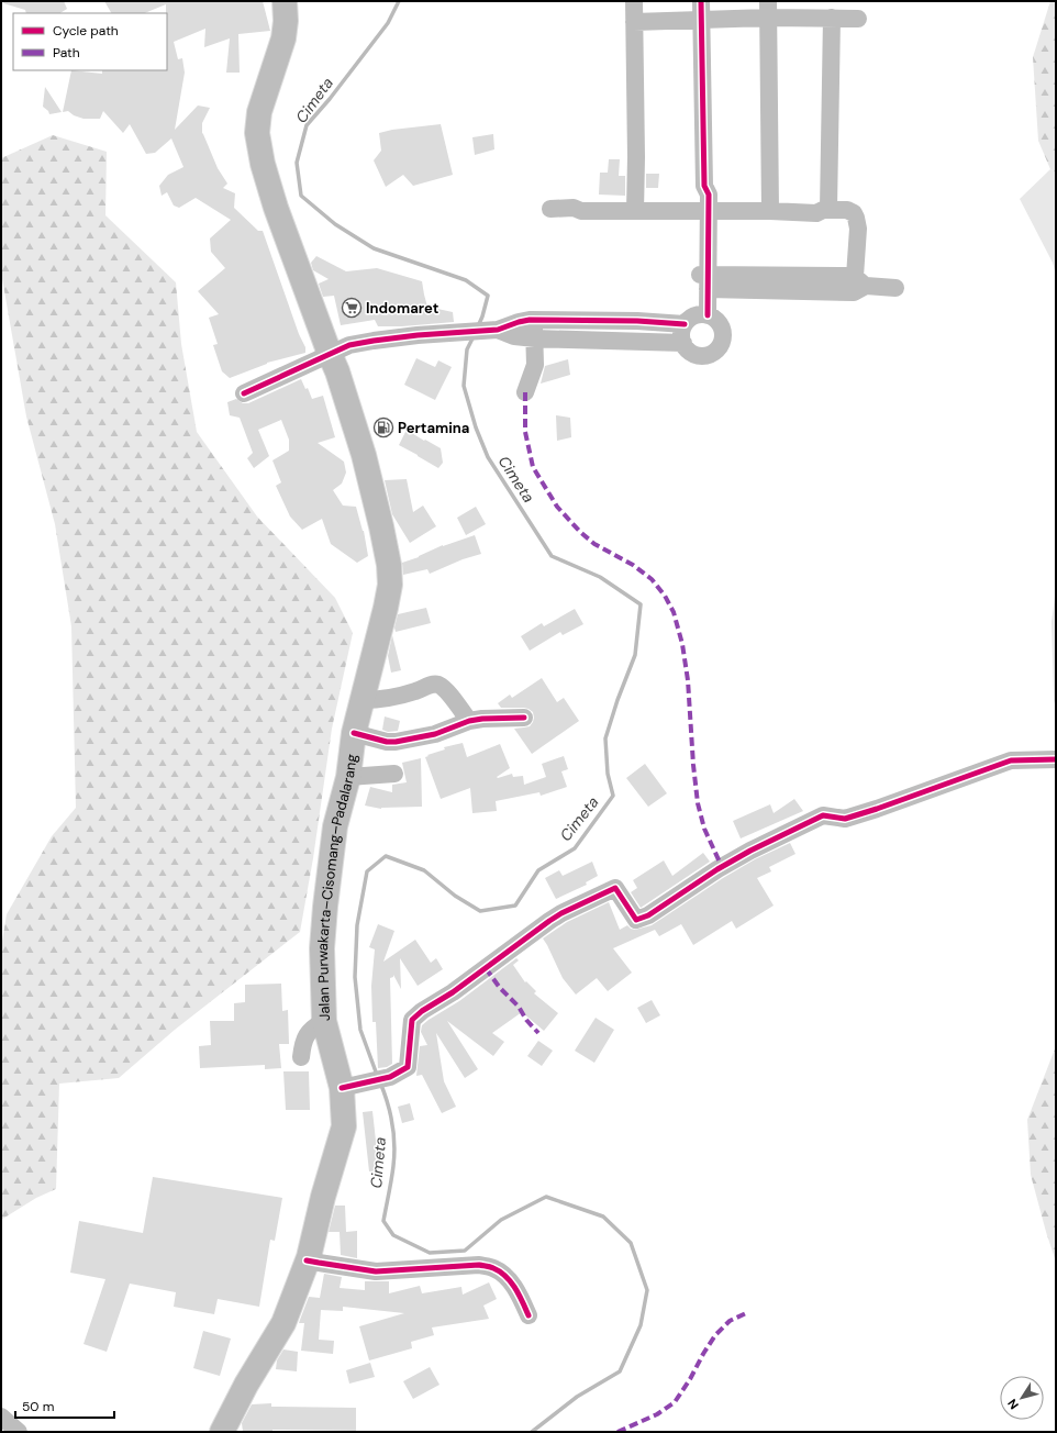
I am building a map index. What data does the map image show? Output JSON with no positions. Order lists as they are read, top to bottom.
{
  "streets": {
    "highway": ["Jalan Purwakarta–Cisomang–Padalarang"]
  },
  "water": ["Cimeta"],
  "places": {
    "supermarket": ["Indomaret"],
    "fuel station": ["Pertamina"]
  },
  "legend": ["Cycle path", "Path"],
  "scale_bar": "50 m",
  "north": "bottom left"
}
